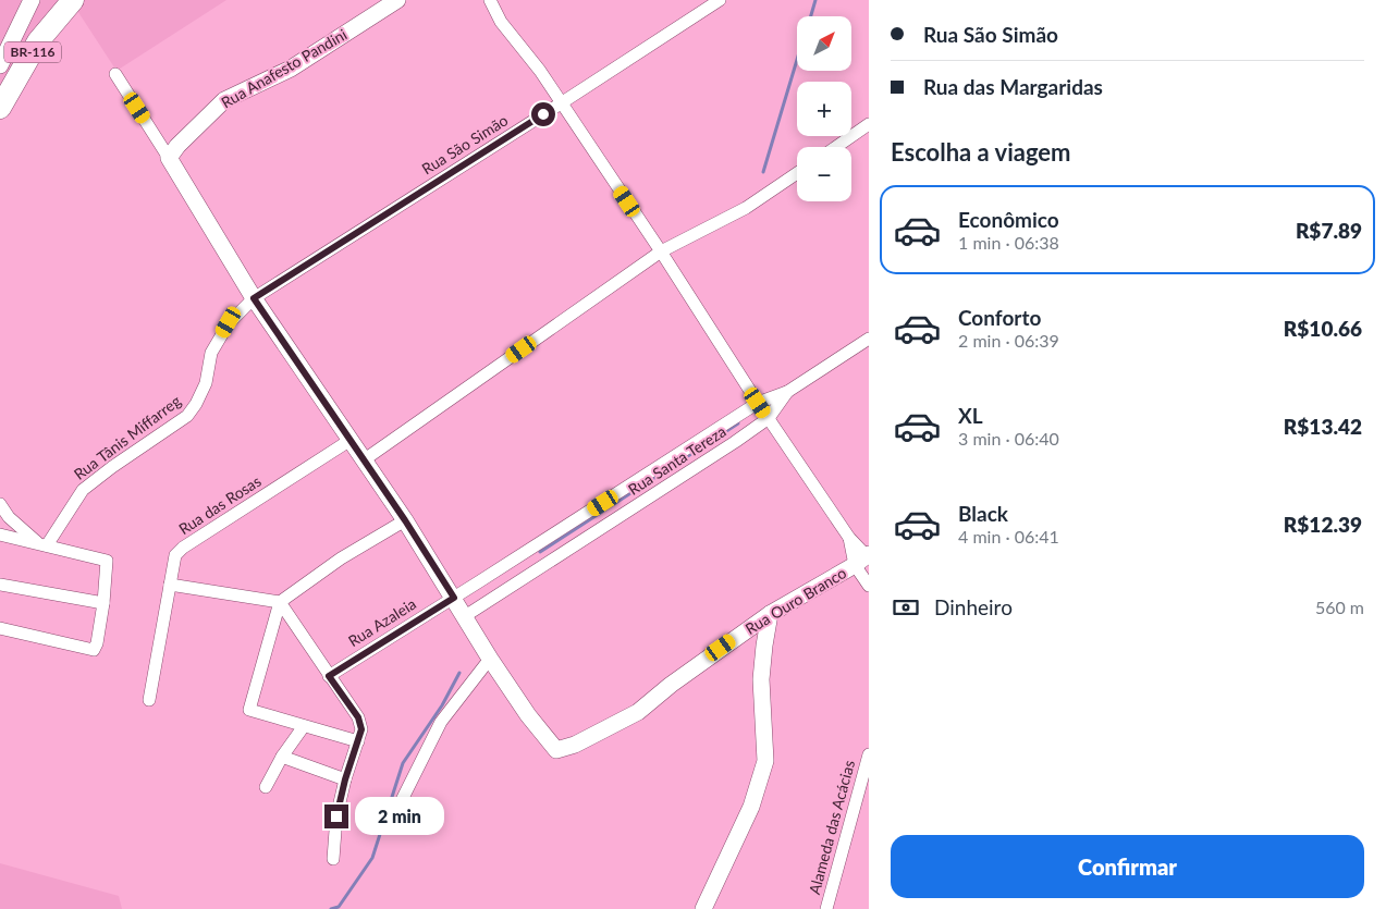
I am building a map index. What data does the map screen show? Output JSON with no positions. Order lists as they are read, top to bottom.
{
  "streets": {
    "highway": ["BR-116"],
    "street": [
      "Rua Anafesto Pandini",
      "Rua São Simão",
      "Rua Tânis Miffarreg",
      "Rua Santa Tereza",
      "Rua das Rosas",
      "Rua Ouro Branco",
      "Rua Azaleia",
      "Alameda das Acácias"
    ]
  },
  "crossings": [
    ["Rua São Simão", "Rua Tânis Miffarreg"],
    ["Rua Santa Tereza", "Rua Azaleia"]
  ],
  "north": "top right",
  "page": {
    "banner": ["Rua São Simão", "Rua das Margaridas"],
    "map_buttons": ["+", "−"],
    "heading": "Escolha a viagem",
    "list": [
      {
        "name": "Econômico",
        "note": "1 min · 06:38",
        "value": "R$7.89"
      },
      {
        "name": "Conforto",
        "note": "2 min · 06:39",
        "value": "R$10.66"
      },
      {
        "name": "XL",
        "note": "3 min · 06:40",
        "value": "R$13.42"
      },
      {
        "name": "Black",
        "note": "4 min · 06:41",
        "value": "R$12.39"
      }
    ],
    "pay": ["Dinheiro", "560 m"],
    "bubble": "2 min",
    "buttons": "Confirmar"
  }
}
